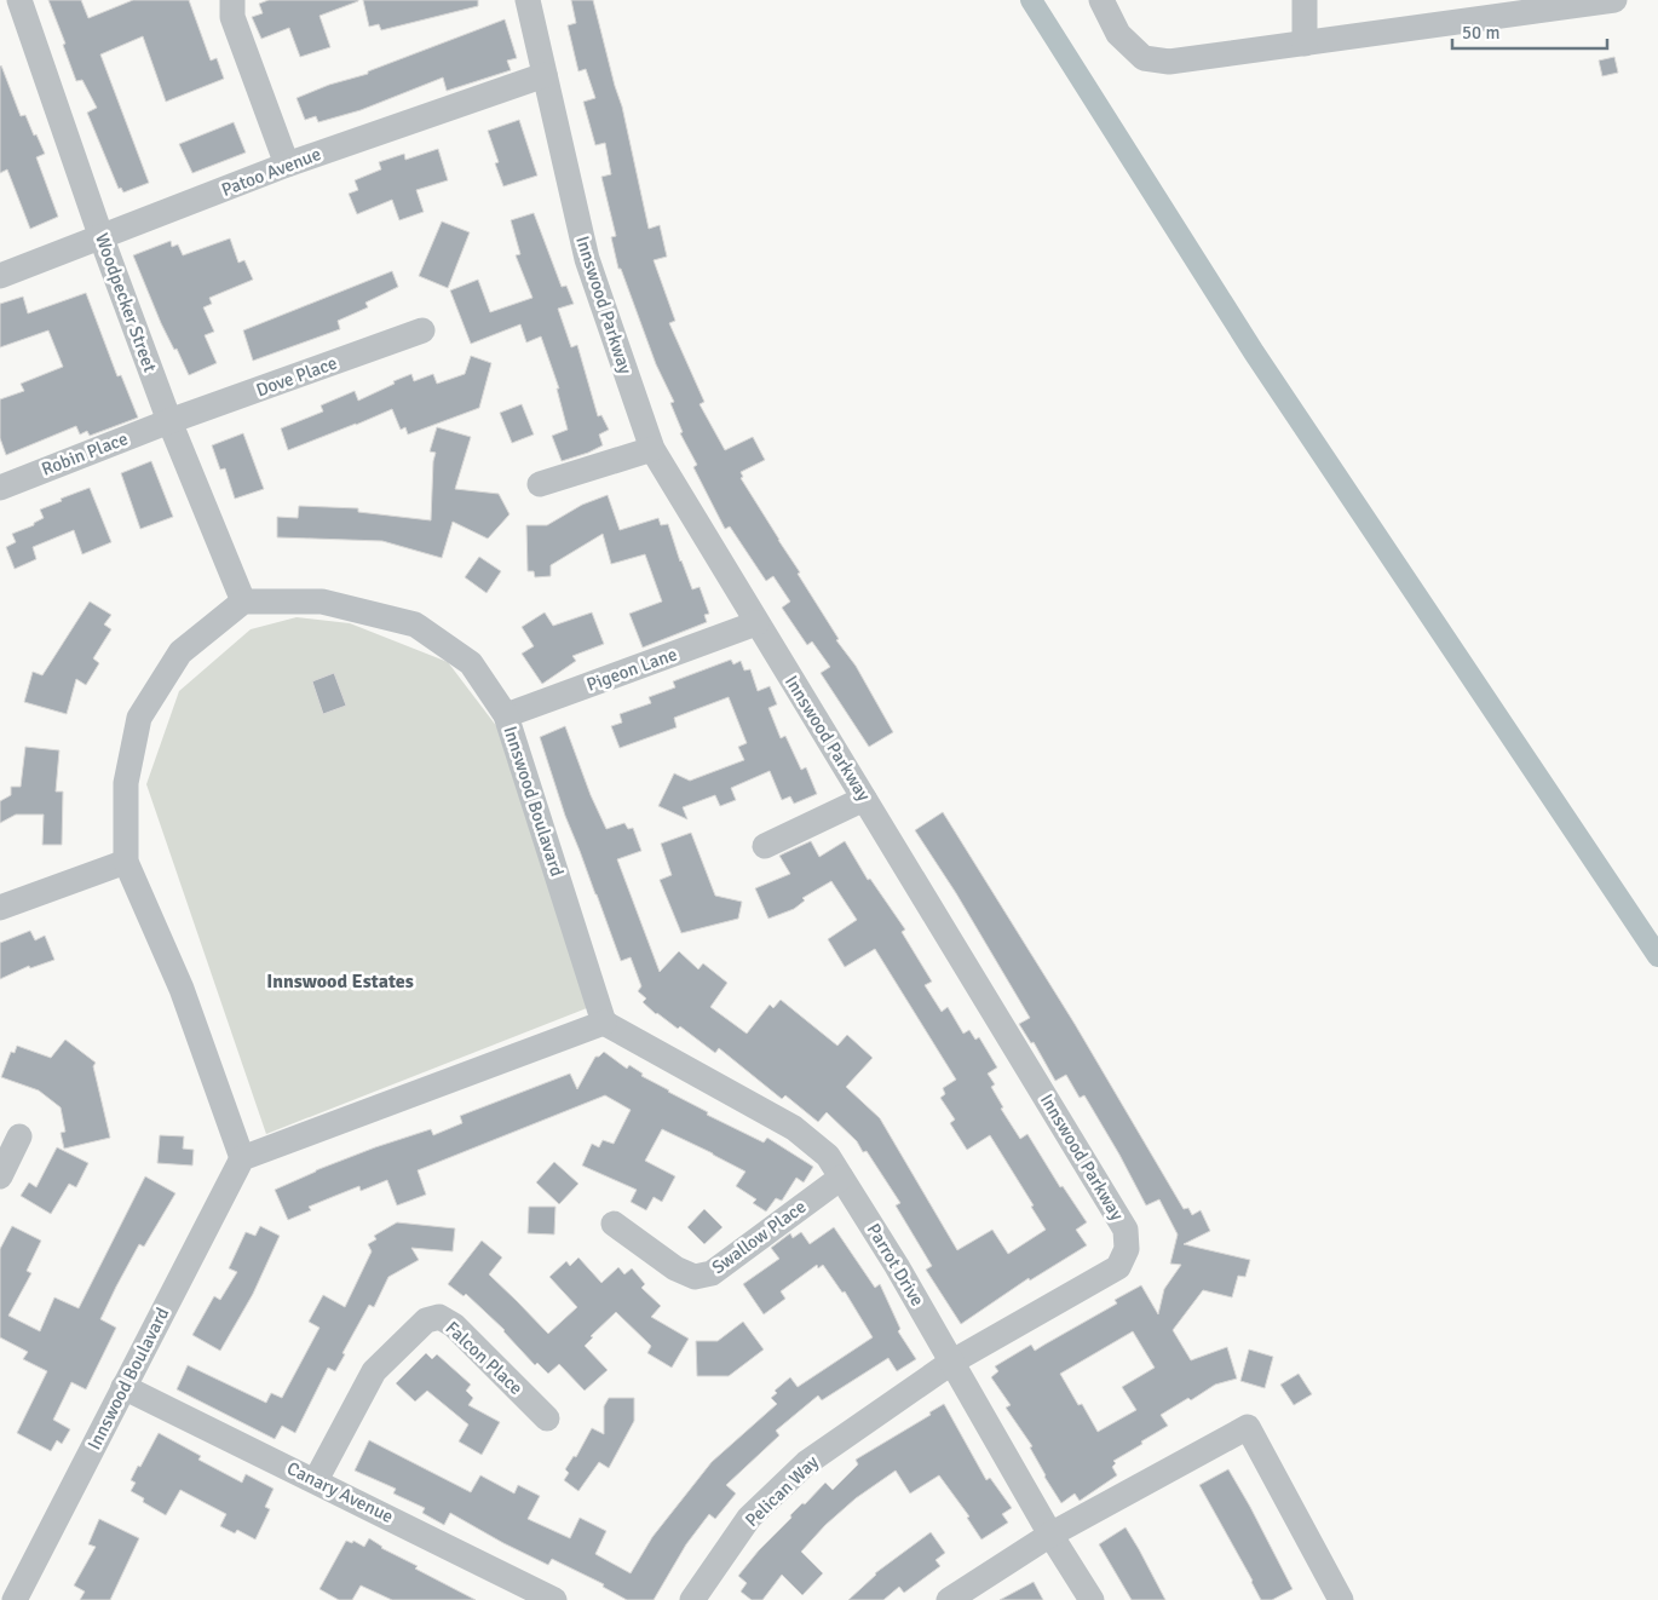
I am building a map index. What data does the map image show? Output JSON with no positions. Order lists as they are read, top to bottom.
{
  "streets": {
    "street": [
      "Patoo Avenue",
      "Woodpecker Street",
      "Innswood Parkway",
      "Dove Place",
      "Robin Place",
      "Pigeon Lane",
      "Innswood Boulavard",
      "Swallow Place",
      "Parrot Drive",
      "Falcon Place",
      "Pelican Way",
      "Canary Avenue"
    ]
  },
  "crossings": [
    ["Patoo Avenue", "Woodpecker Street"],
    ["Patoo Avenue", "Innswood Parkway"],
    ["Woodpecker Street", "Dove Place"],
    ["Woodpecker Street", "Robin Place"],
    ["Woodpecker Street", "Innswood Boulavard"],
    ["Innswood Parkway", "Pigeon Lane"],
    ["Innswood Parkway", "Parrot Drive"],
    ["Innswood Parkway", "Pelican Way"],
    ["Dove Place", "Robin Place"],
    ["Pigeon Lane", "Innswood Boulavard"],
    ["Innswood Boulavard", "Parrot Drive"],
    ["Innswood Boulavard", "Canary Avenue"],
    ["Swallow Place", "Parrot Drive"],
    ["Parrot Drive", "Pelican Way"],
    ["Falcon Place", "Canary Avenue"]
  ],
  "districts": ["Innswood Estates"],
  "scale_bar": "50 m"
}
